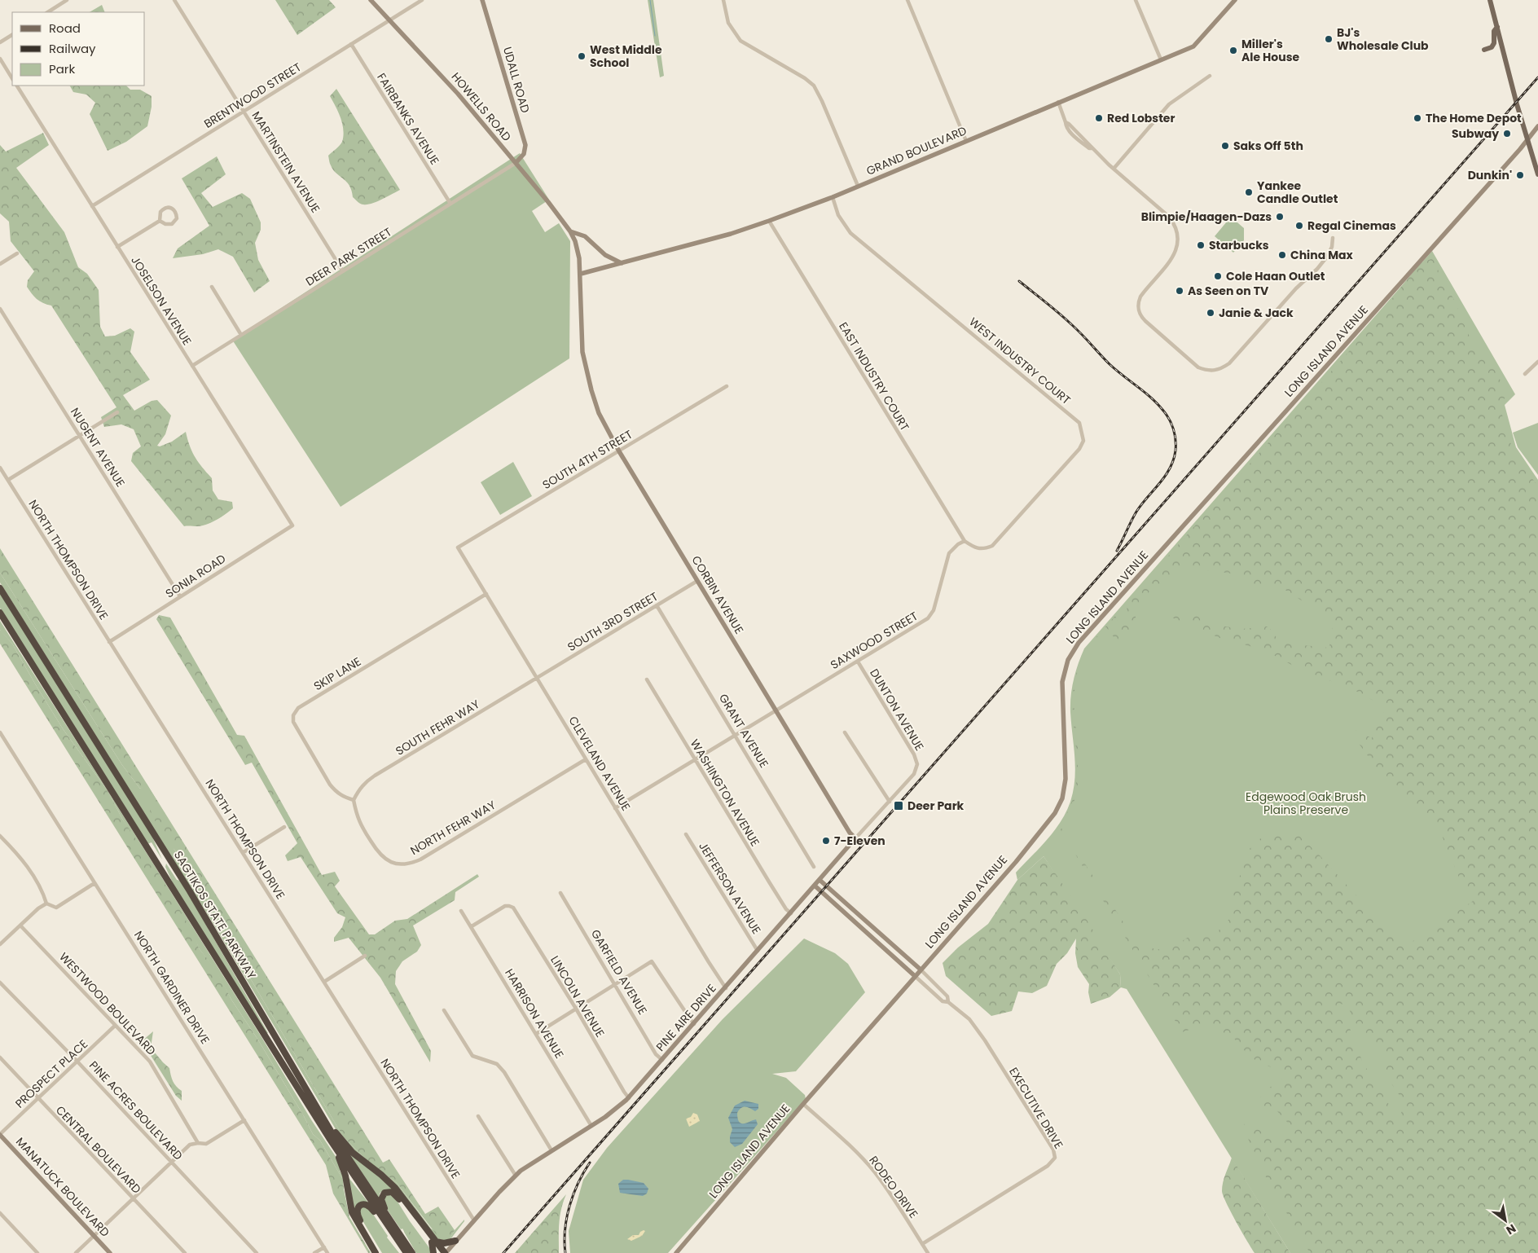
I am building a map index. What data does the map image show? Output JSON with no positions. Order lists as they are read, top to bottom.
{
  "streets": {
    "highway": ["SAGTIKOS STATE PARKWAY"],
    "street": [
      "UDALL ROAD",
      "BRENTWOOD STREET",
      "HOWELLS ROAD",
      "FAIRBANKS AVENUE",
      "GRAND BOULEVARD",
      "MARTINSTEIN AVENUE",
      "DEER PARK STREET",
      "JOSELSON AVENUE",
      "LONG ISLAND AVENUE",
      "WEST INDUSTRY COURT",
      "EAST INDUSTRY COURT",
      "NUGENT AVENUE",
      "SOUTH 4TH STREET",
      "NORTH THOMPSON DRIVE",
      "SONIA ROAD",
      "CORBIN AVENUE",
      "SOUTH 3RD STREET",
      "SAXWOOD STREET",
      "SKIP LANE",
      "DUNTON AVENUE",
      "SOUTH FEHR WAY",
      "GRANT AVENUE",
      "CLEVELAND AVENUE",
      "WASHINGTON AVENUE",
      "NORTH FEHR WAY",
      "JEFFERSON AVENUE",
      "GARFIELD AVENUE",
      "NORTH GARDINER DRIVE",
      "LINCOLN AVENUE",
      "WESTWOOD BOULEVARD",
      "HARRISON AVENUE",
      "PINE AIRE DRIVE",
      "PROSPECT PLACE",
      "EXECUTIVE DRIVE",
      "PINE ACRES BOULEVARD",
      "CENTRAL BOULEVARD",
      "MANATUCK BOULEVARD",
      "RODEO DRIVE"
    ]
  },
  "crossings": [
    ["UDALL ROAD", "HOWELLS ROAD"],
    ["UDALL ROAD", "DEER PARK STREET"],
    ["BRENTWOOD STREET", "HOWELLS ROAD"],
    ["BRENTWOOD STREET", "FAIRBANKS AVENUE"],
    ["BRENTWOOD STREET", "MARTINSTEIN AVENUE"],
    ["BRENTWOOD STREET", "JOSELSON AVENUE"],
    ["HOWELLS ROAD", "DEER PARK STREET"],
    ["HOWELLS ROAD", "CORBIN AVENUE"],
    ["FAIRBANKS AVENUE", "DEER PARK STREET"],
    ["GRAND BOULEVARD", "WEST INDUSTRY COURT"],
    ["GRAND BOULEVARD", "EAST INDUSTRY COURT"],
    ["GRAND BOULEVARD", "CORBIN AVENUE"],
    ["MARTINSTEIN AVENUE", "DEER PARK STREET"],
    ["DEER PARK STREET", "JOSELSON AVENUE"],
    ["JOSELSON AVENUE", "SONIA ROAD"],
    ["LONG ISLAND AVENUE", "EXECUTIVE DRIVE"],
    ["LONG ISLAND AVENUE", "RODEO DRIVE"],
    ["WEST INDUSTRY COURT", "EAST INDUSTRY COURT"],
    ["WEST INDUSTRY COURT", "SAXWOOD STREET"],
    ["EAST INDUSTRY COURT", "SAXWOOD STREET"],
    ["NUGENT AVENUE", "SONIA ROAD"],
    ["SOUTH 4TH STREET", "CORBIN AVENUE"],
    ["SOUTH 4TH STREET", "CLEVELAND AVENUE"],
    ["NORTH THOMPSON DRIVE", "SONIA ROAD"],
    ["NORTH THOMPSON DRIVE", "PINE AIRE DRIVE"],
    ["CORBIN AVENUE", "SOUTH 3RD STREET"],
    ["CORBIN AVENUE", "SAXWOOD STREET"],
    ["CORBIN AVENUE", "PINE AIRE DRIVE"],
    ["SOUTH 3RD STREET", "SOUTH FEHR WAY"],
    ["SOUTH 3RD STREET", "GRANT AVENUE"],
    ["SOUTH 3RD STREET", "CLEVELAND AVENUE"],
    ["SAXWOOD STREET", "DUNTON AVENUE"],
    ["SAXWOOD STREET", "GRANT AVENUE"],
    ["SAXWOOD STREET", "CLEVELAND AVENUE"],
    ["SAXWOOD STREET", "WASHINGTON AVENUE"],
    ["SKIP LANE", "SOUTH FEHR WAY"],
    ["SKIP LANE", "CLEVELAND AVENUE"],
    ["SKIP LANE", "NORTH FEHR WAY"],
    ["DUNTON AVENUE", "PINE AIRE DRIVE"],
    ["SOUTH FEHR WAY", "CLEVELAND AVENUE"],
    ["SOUTH FEHR WAY", "NORTH FEHR WAY"],
    ["CLEVELAND AVENUE", "NORTH FEHR WAY"],
    ["CLEVELAND AVENUE", "PINE AIRE DRIVE"],
    ["WASHINGTON AVENUE", "PINE AIRE DRIVE"],
    ["JEFFERSON AVENUE", "PINE AIRE DRIVE"],
    ["GARFIELD AVENUE", "PINE AIRE DRIVE"],
    ["LINCOLN AVENUE", "HARRISON AVENUE"],
    ["LINCOLN AVENUE", "PINE AIRE DRIVE"],
    ["WESTWOOD BOULEVARD", "PROSPECT PLACE"],
    ["HARRISON AVENUE", "PINE AIRE DRIVE"],
    ["PROSPECT PLACE", "PINE ACRES BOULEVARD"],
    ["PROSPECT PLACE", "CENTRAL BOULEVARD"],
    ["PROSPECT PLACE", "MANATUCK BOULEVARD"],
    ["EXECUTIVE DRIVE", "RODEO DRIVE"]
  ],
  "parks": ["Edgewood Oak Brush Plains Preserve"],
  "places": {
    "other": [
      "BJ's Wholesale Club",
      "Miller's Ale House",
      "West Middle School",
      "Red Lobster",
      "The Home Depot",
      "Subway",
      "Saks Off 5th",
      "Dunkin'",
      "Yankee Candle Outlet",
      "Blimpie/Haagen-Dazs",
      "Regal Cinemas",
      "Starbucks",
      "China Max",
      "Cole Haan Outlet",
      "As Seen on TV",
      "Janie & Jack",
      "7-Eleven"
    ],
    "transit": ["Deer Park"]
  },
  "legend": ["Road", "Railway", "Park"],
  "north": "bottom right"
}
